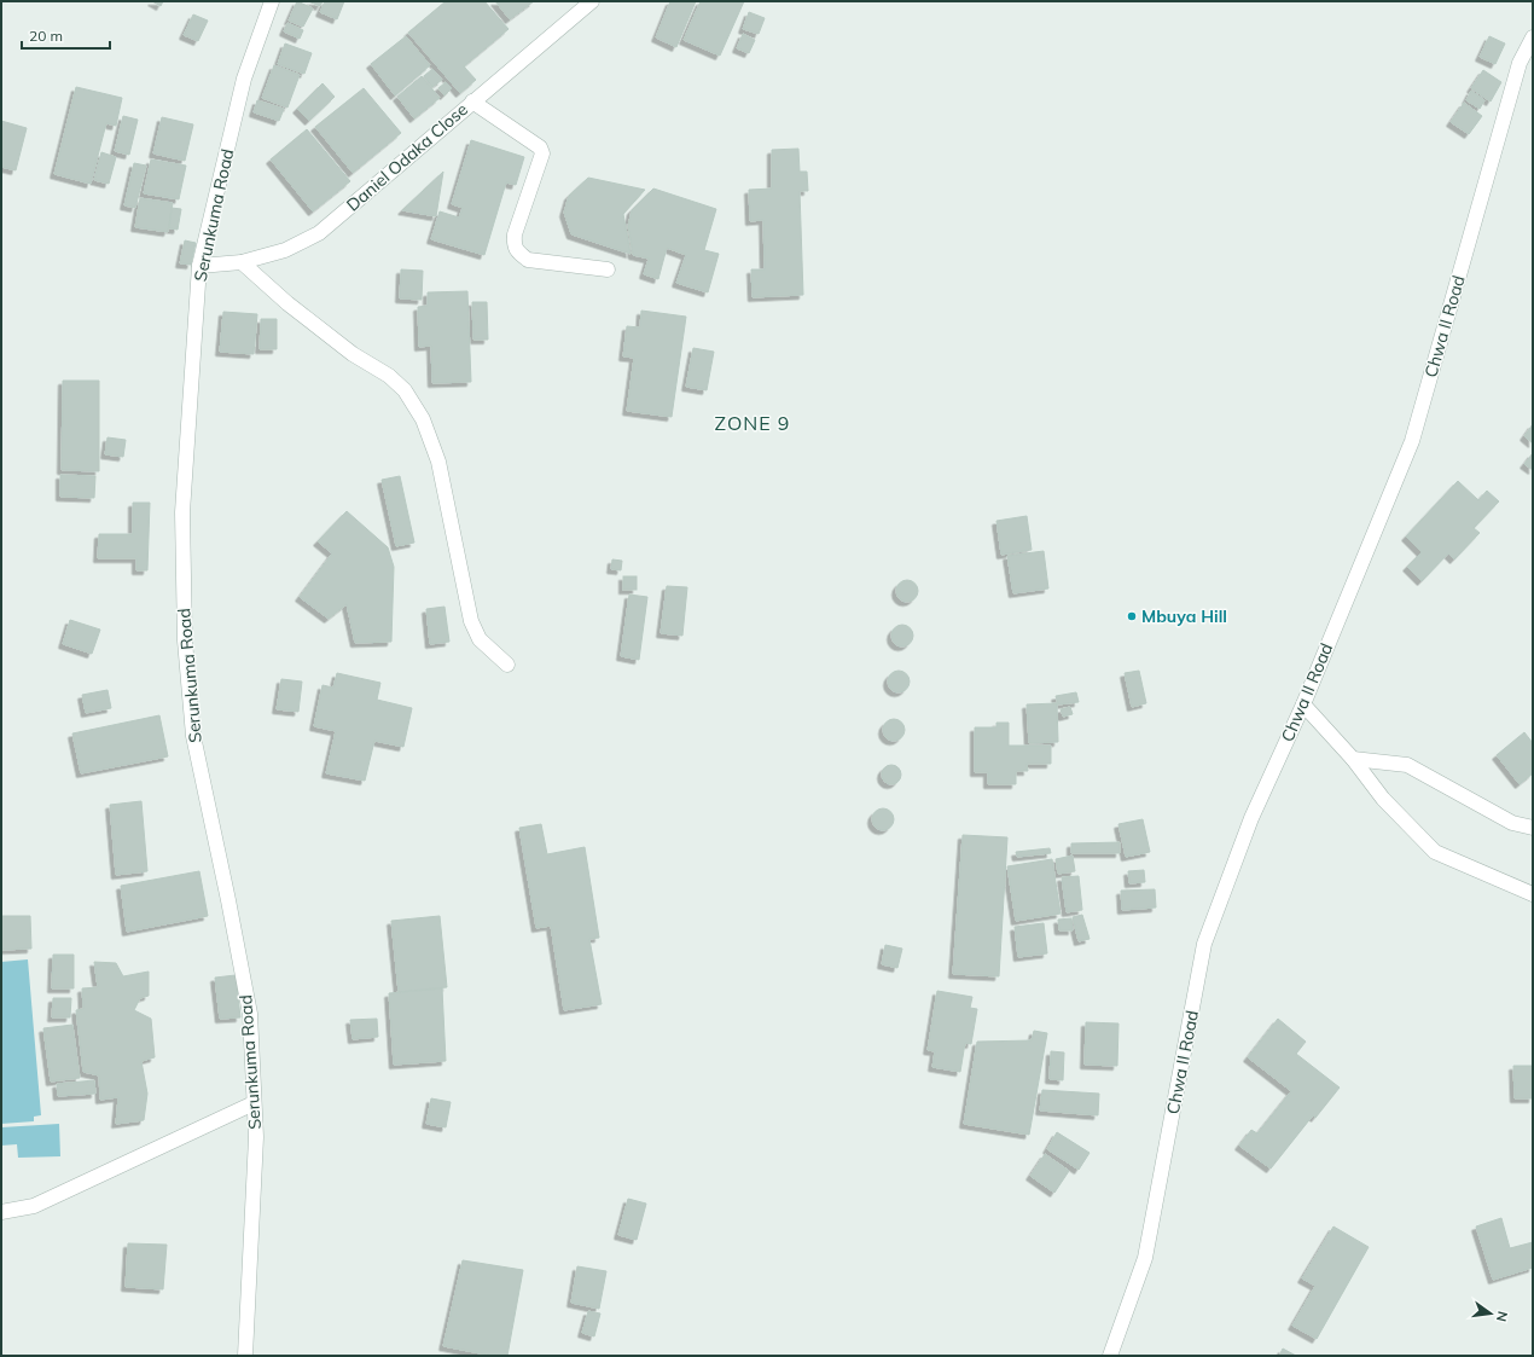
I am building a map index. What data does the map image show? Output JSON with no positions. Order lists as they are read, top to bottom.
{
  "streets": {
    "street": ["Daniel Odaka Close", "Serunkuma Road", "Chwa II Road"]
  },
  "crossings": [
    ["Daniel Odaka Close", "Serunkuma Road"]
  ],
  "districts": ["ZONE 9"],
  "places": ["Mbuya Hill"],
  "scale_bar": "20 m",
  "north": "right"
}
